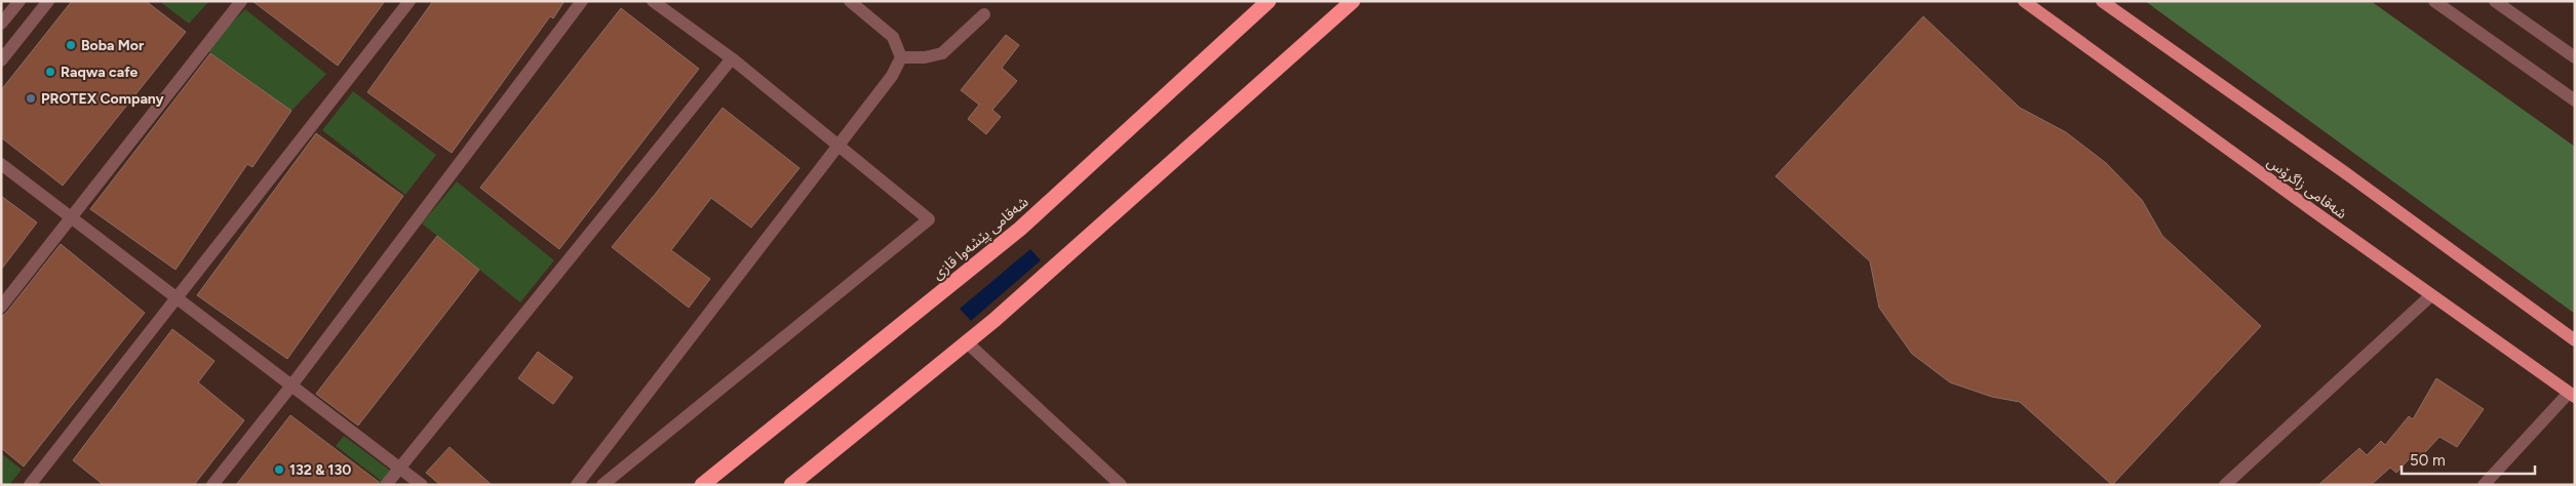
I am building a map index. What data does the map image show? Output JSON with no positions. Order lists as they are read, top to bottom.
{
  "streets": {
    "highway": ["شەقامی پێشەوا قازی"],
    "main road": ["شەقامی زاگرۆس"]
  },
  "places": [
    "Boba Mor",
    "Raqwa cafe",
    "PROTEX Company",
    "132 & 130"
  ],
  "scale_bar": "50 m"
}
